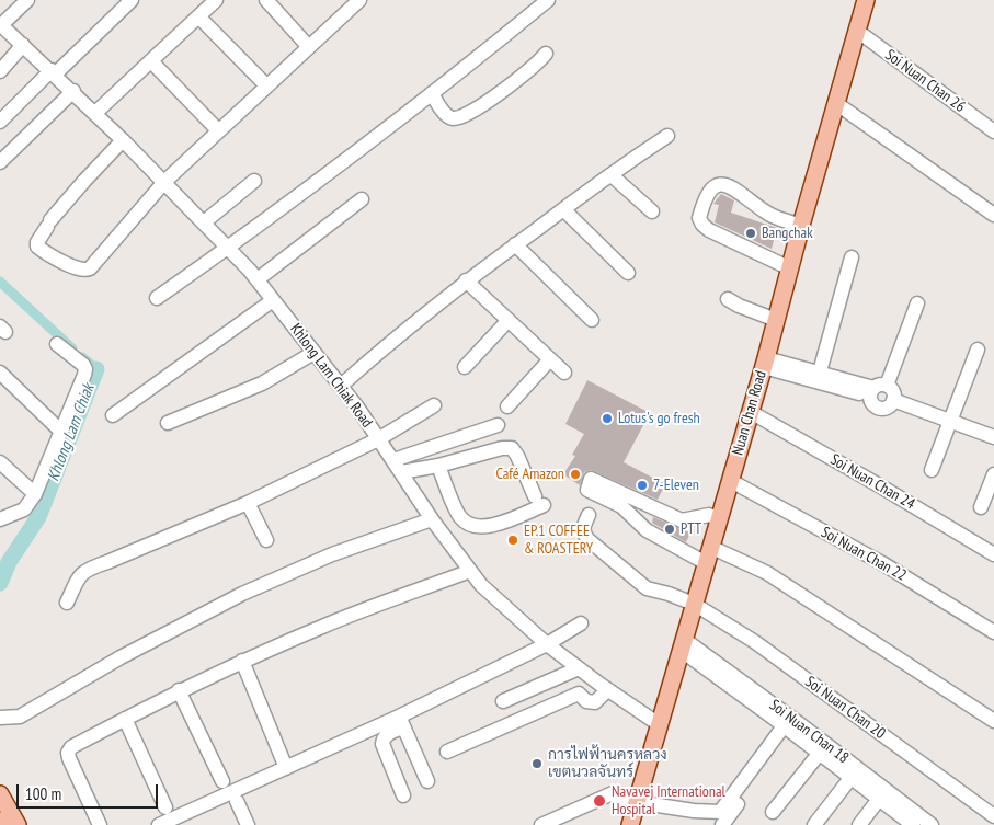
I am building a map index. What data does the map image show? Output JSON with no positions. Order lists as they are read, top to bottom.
{
  "streets": {
    "main road": ["Nuan Chan Road"],
    "street": [
      "Soi Nuan Chan 26",
      "Khlong Lam Chiak Road",
      "Soi Nuan Chan 24",
      "Soi Nuan Chan 22",
      "Soi Nuan Chan 20",
      "Soi Nuan Chan 18"
    ]
  },
  "crossings": [
    ["Soi Nuan Chan 26", "Nuan Chan Road"],
    ["Khlong Lam Chiak Road", "Nuan Chan Road"],
    ["Nuan Chan Road", "Soi Nuan Chan 24"],
    ["Nuan Chan Road", "Soi Nuan Chan 22"],
    ["Nuan Chan Road", "Soi Nuan Chan 20"],
    ["Nuan Chan Road", "Soi Nuan Chan 18"]
  ],
  "water": ["Khlong Lam Chiak"],
  "places": [
    "Bangchak",
    "Lotus's go fresh",
    "Café Amazon",
    "7-Eleven",
    "PTT",
    "EP.1 COFFEE & ROASTERY",
    "การไฟฟ้านครหลวง เขตนวลจันทร์",
    "Navavej International Hospital"
  ],
  "scale_bar": "100 m"
}
